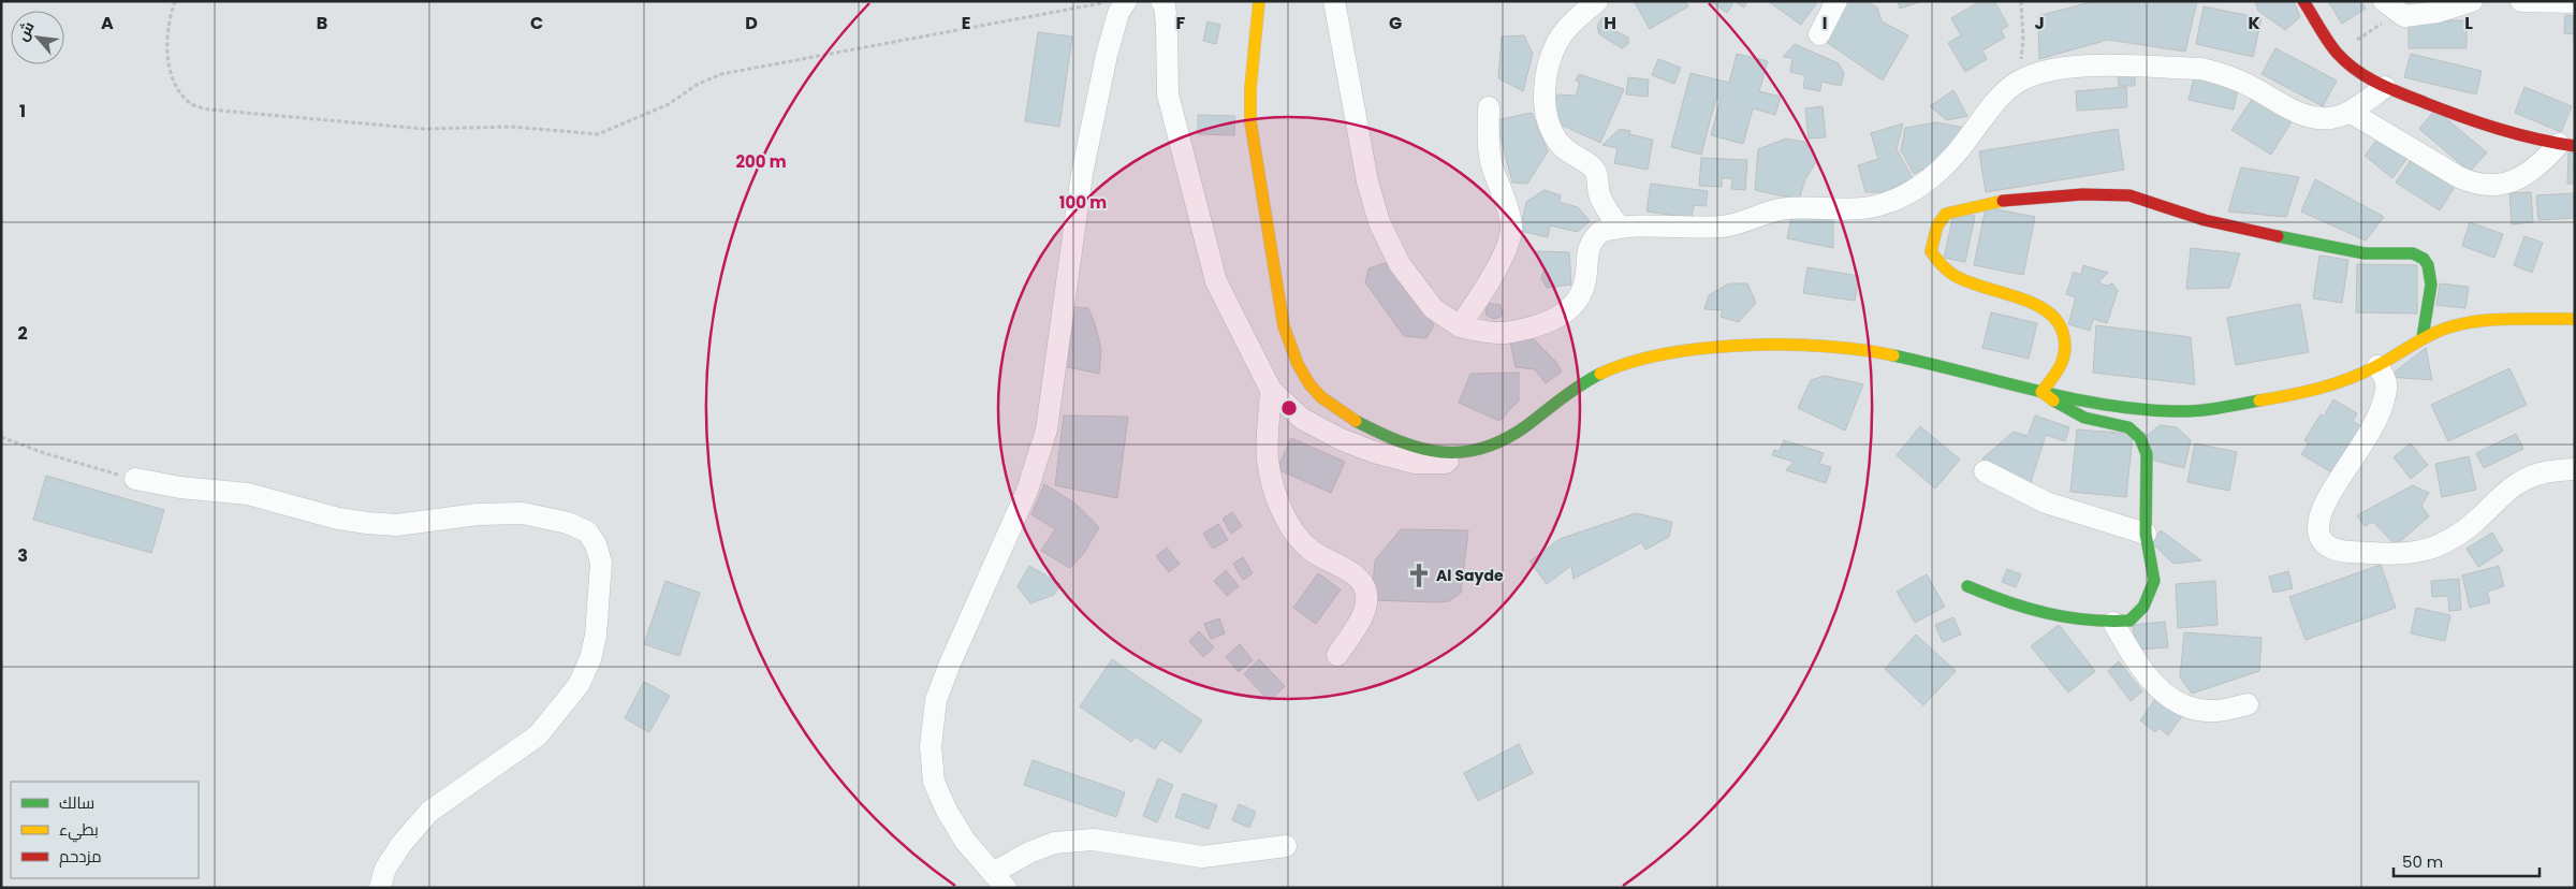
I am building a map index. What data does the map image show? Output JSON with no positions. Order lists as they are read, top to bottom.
{
  "places": {
    "church": ["Al Sayde"]
  },
  "legend": ["سالك", "بطيء", "مزدحم"],
  "scale_bar": "50 m",
  "north": "top left",
  "grid": {
    "columns": [
      "A",
      "B",
      "C",
      "D",
      "E",
      "F",
      "G",
      "H",
      "I",
      "J",
      "K",
      "L"
    ],
    "rows": ["1", "2", "3"]
  },
  "rings": ["200 m", "100 m"]
}
